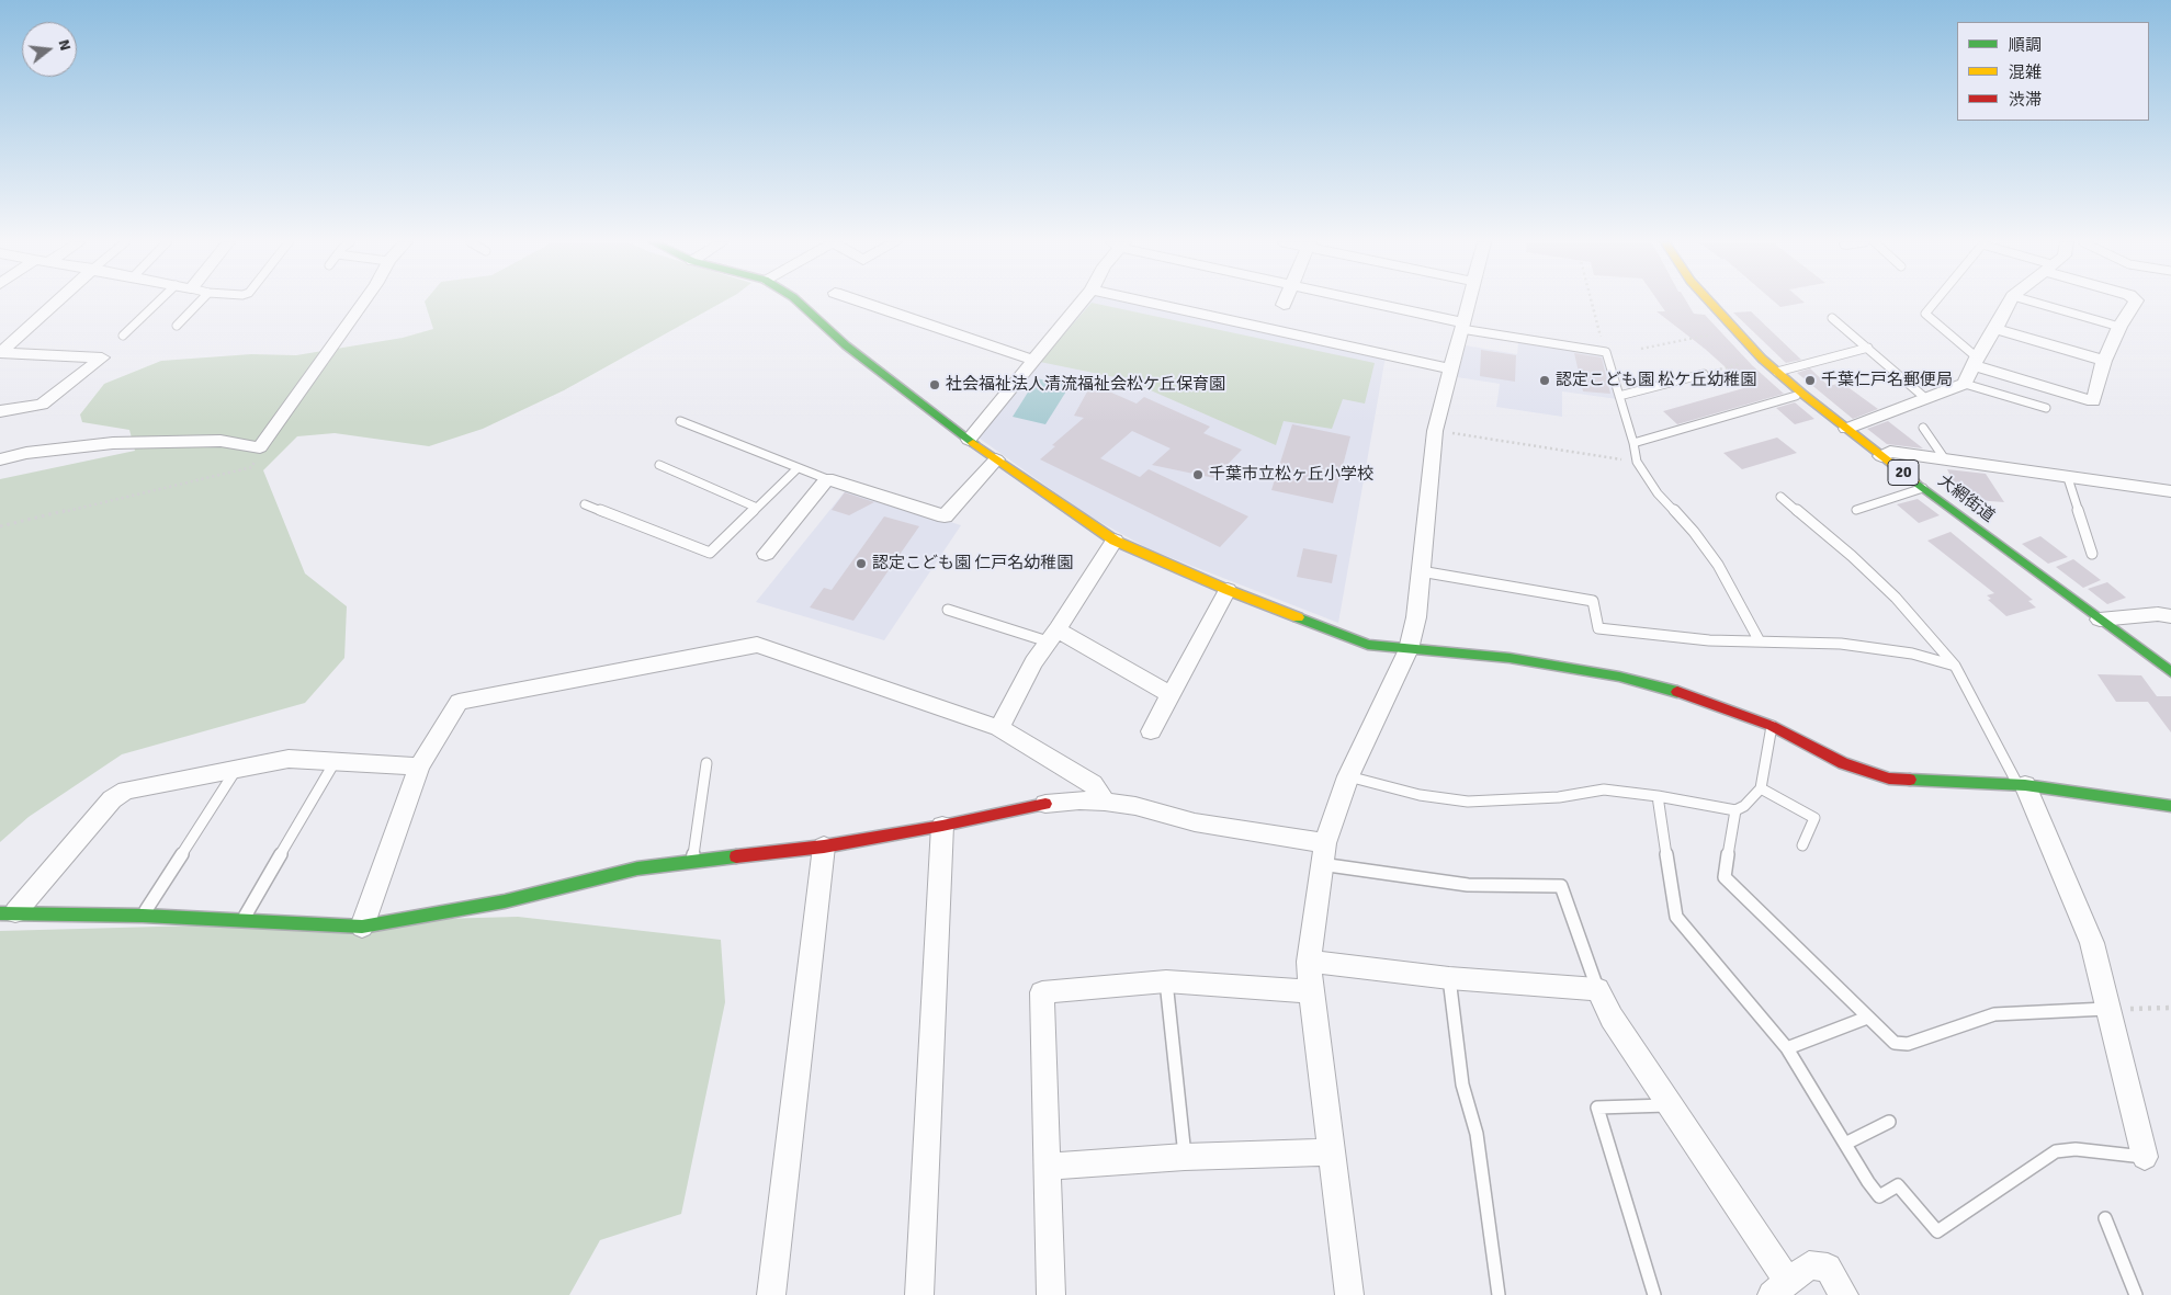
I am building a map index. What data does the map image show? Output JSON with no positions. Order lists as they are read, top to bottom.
{
  "streets": {
    "street": ["20", "大網街道"]
  },
  "places": [
    "認定こども園 松ケ丘幼稚園",
    "千葉仁戸名郵便局",
    "社会福祉法人清流福祉会松ケ丘保育園",
    "千葉市立松ヶ丘小学校",
    "認定こども園 仁戸名幼稚園"
  ],
  "legend": ["順調", "混雑", "渋滞"],
  "north": "right"
}
